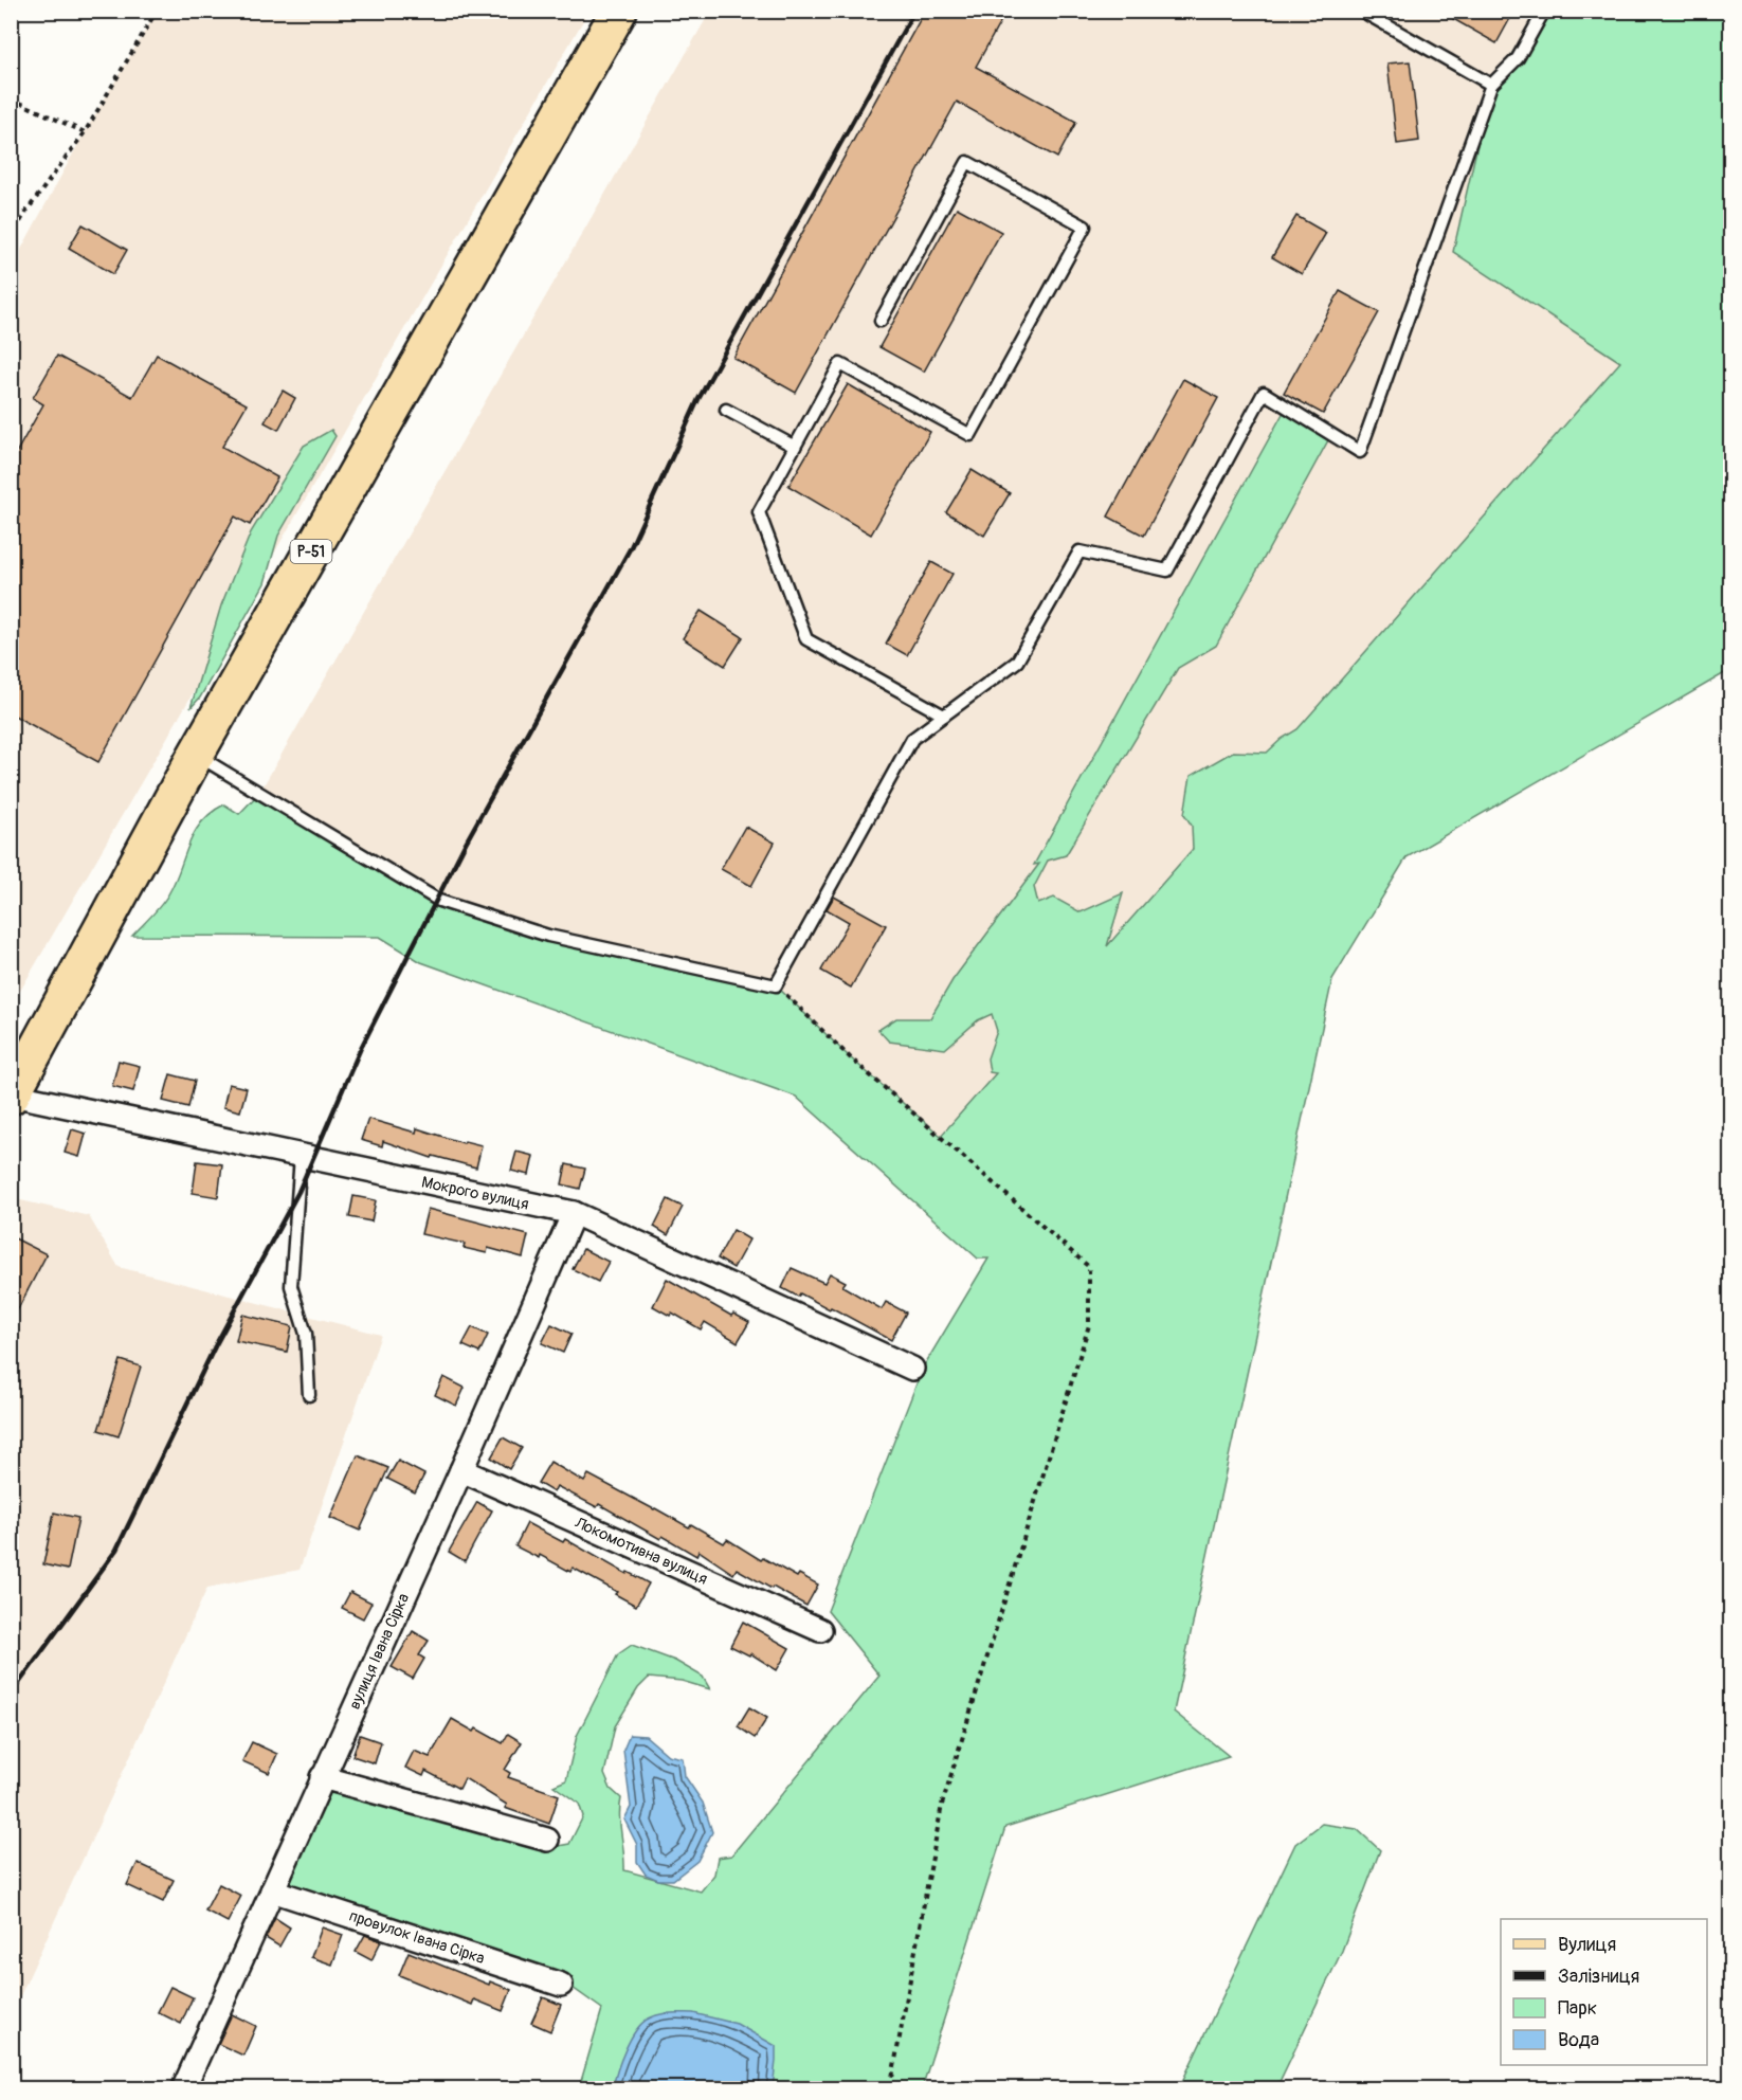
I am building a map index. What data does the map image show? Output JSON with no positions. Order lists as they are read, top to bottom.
{
  "streets": {
    "main road": ["Р-51"],
    "street": [
      "Мокрого вулиця",
      "Локомотивна вулиця",
      "вулиця Івана Сірка",
      "провулок Івана Сірка"
    ]
  },
  "crossings": [
    ["Р-51", "Мокрого вулиця"],
    ["Мокрого вулиця", "вулиця Івана Сірка"],
    ["Локомотивна вулиця", "вулиця Івана Сірка"],
    ["вулиця Івана Сірка", "провулок Івана Сірка"]
  ],
  "legend": [
    "Вулиця",
    "Залізниця",
    "Парк",
    "Вода"
  ]
}
